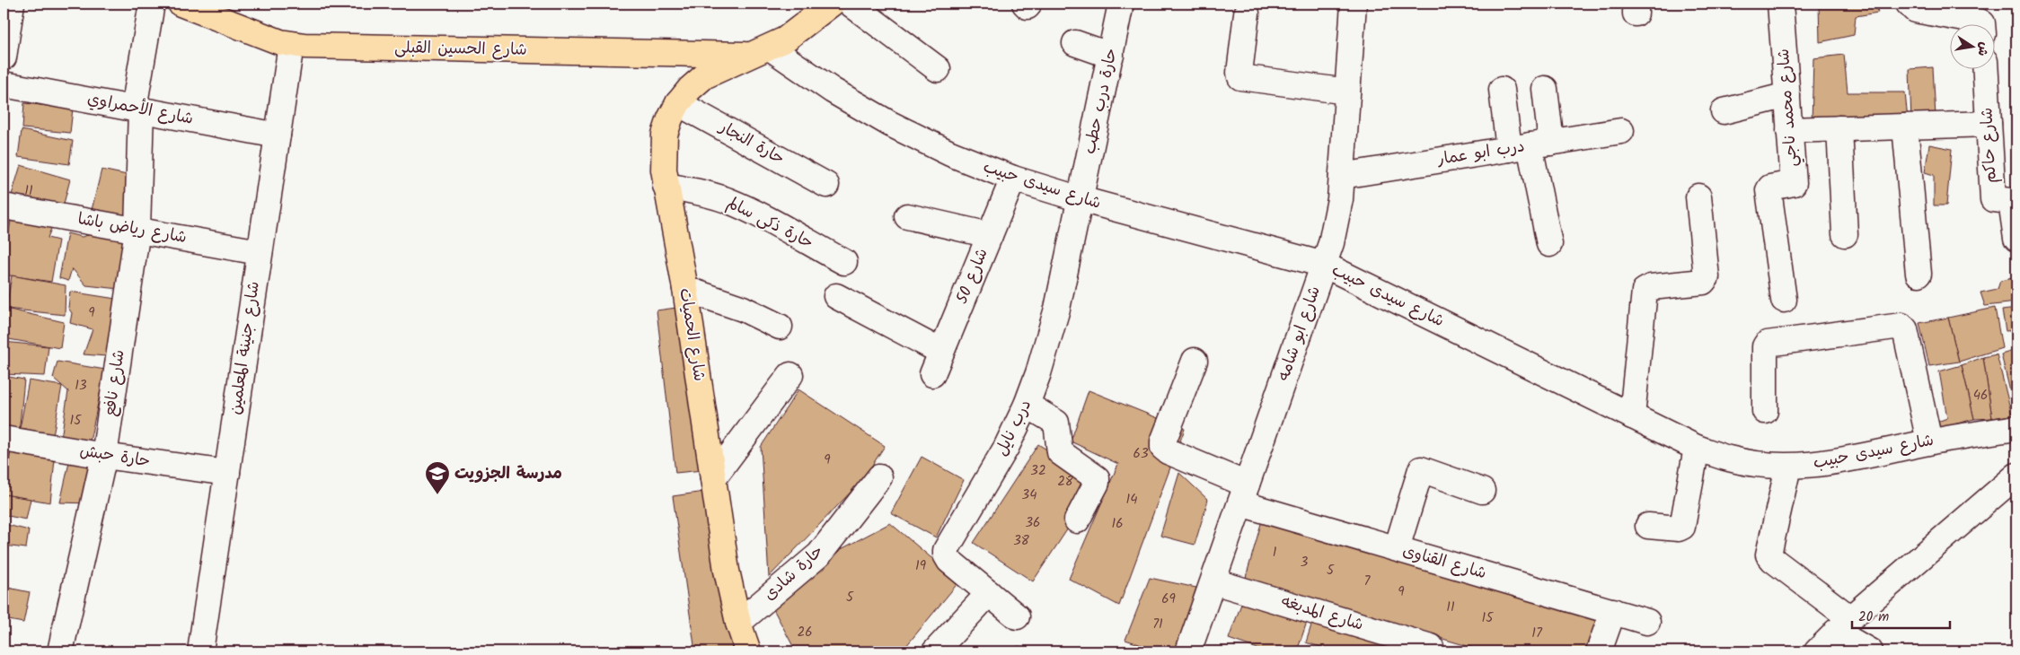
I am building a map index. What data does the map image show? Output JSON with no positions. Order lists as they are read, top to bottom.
{
  "streets": {
    "main road": ["شارع الحسين القبلى", "شارع الحميات"],
    "street": [
      "حارة درب حطب",
      "شارع محمد ناجي",
      "شارع الأحمراوي",
      "حارة النجار",
      "شارع حاكم",
      "درب ابو عمار",
      "شارع سيدى حبيب",
      "حارة ذكى سالم",
      "شارع رياض باشا",
      "شارع 50",
      "شارع ابو شامه",
      "شارع جنينة المعلمين",
      "شارع نافع",
      "درب نايل",
      "حارة حبش",
      "شارع القناوى",
      "حارة شادى",
      "شارع المدبغه"
    ]
  },
  "crossings": [
    ["شارع الحسين القبلى", "شارع سيدى حبيب"],
    ["شارع الحسين القبلى", "شارع الحميات"],
    ["شارع الحسين القبلى", "شارع جنينة المعلمين"],
    ["حارة درب حطب", "شارع سيدى حبيب"],
    ["حارة درب حطب", "درب نايل"],
    ["شارع الأحمراوي", "شارع جنينة المعلمين"],
    ["شارع الأحمراوي", "شارع نافع"],
    ["حارة النجار", "شارع الحميات"],
    ["درب ابو عمار", "شارع ابو شامه"],
    ["شارع سيدى حبيب", "شارع 50"],
    ["شارع سيدى حبيب", "شارع ابو شامه"],
    ["شارع سيدى حبيب", "شارع الحميات"],
    ["شارع سيدى حبيب", "درب نايل"],
    ["حارة ذكى سالم", "شارع الحميات"],
    ["شارع رياض باشا", "شارع جنينة المعلمين"],
    ["شارع رياض باشا", "شارع نافع"],
    ["شارع ابو شامه", "شارع القناوى"],
    ["شارع ابو شامه", "شارع المدبغه"],
    ["شارع الحميات", "حارة شادى"],
    ["شارع جنينة المعلمين", "حارة حبش"],
    ["شارع نافع", "حارة حبش"]
  ],
  "places": {
    "school or university": ["مدرسة الجزويت"]
  },
  "house_numbers": [
    "11",
    "9",
    "13",
    "46",
    "15",
    "63",
    "9",
    "32",
    "28",
    "34",
    "14",
    "36",
    "16",
    "38",
    "1",
    "3",
    "19",
    "5",
    "7",
    "9",
    "5",
    "69",
    "11",
    "15",
    "71",
    "26",
    "17"
  ],
  "scale_bar": "20 m",
  "north": "right"
}
